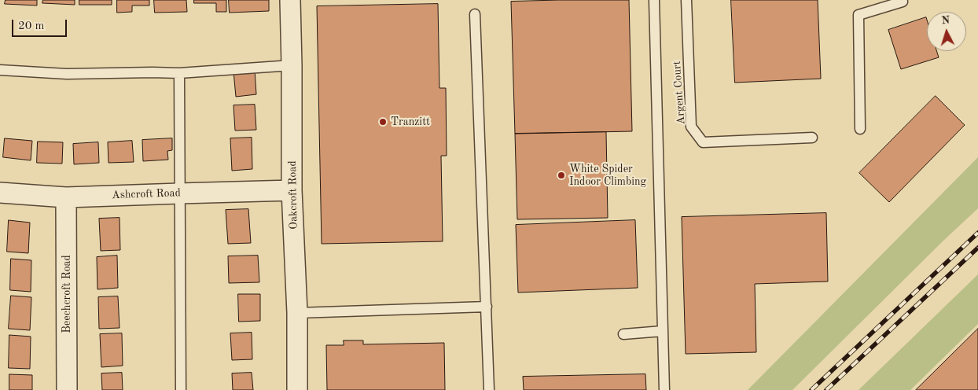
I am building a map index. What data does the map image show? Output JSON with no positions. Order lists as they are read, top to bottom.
{
  "streets": {
    "street": ["Ashcroft Road", "Oakcroft Road", "Beechcroft Road"],
    "lane": ["Argent Court"]
  },
  "crossings": [
    ["Ashcroft Road", "Oakcroft Road"],
    ["Ashcroft Road", "Beechcroft Road"]
  ],
  "places": ["Tranzitt", "White Spider Indoor Climbing"],
  "scale_bar": "20 m",
  "north": "top"
}
